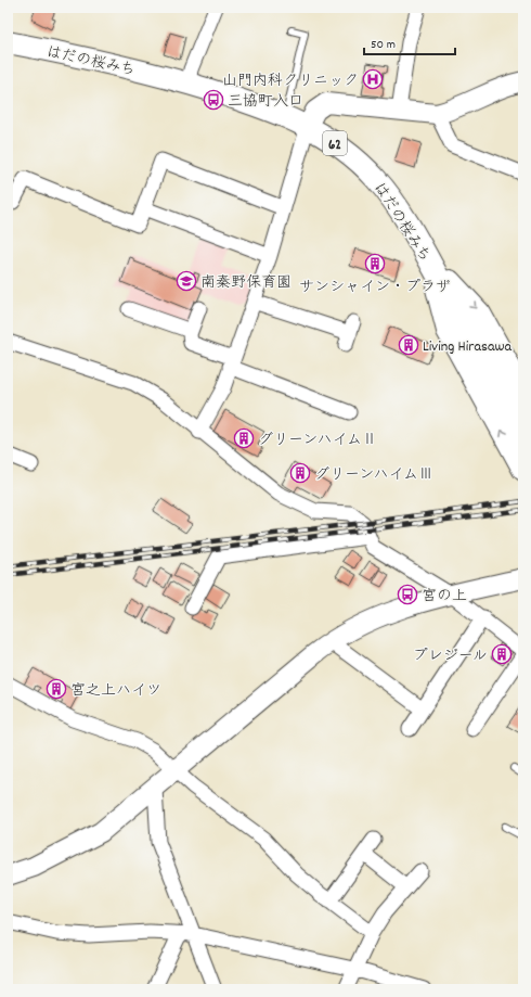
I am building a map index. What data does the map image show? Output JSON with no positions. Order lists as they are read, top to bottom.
{
  "streets": {
    "main road": ["はだの桜みち", "62"]
  },
  "places": {
    "hospital": ["山門内科クリニック"],
    "bus stop": ["三協町入口", "宮の上"],
    "building": [
      "サンシャイン・プラザ",
      "Living Hirasawa",
      "グリーンハイムⅡ",
      "グリーンハイムⅢ",
      "プレジール",
      "宮之上ハイツ"
    ],
    "school or university": ["南秦野保育園"]
  },
  "scale_bar": "50 m"
}
